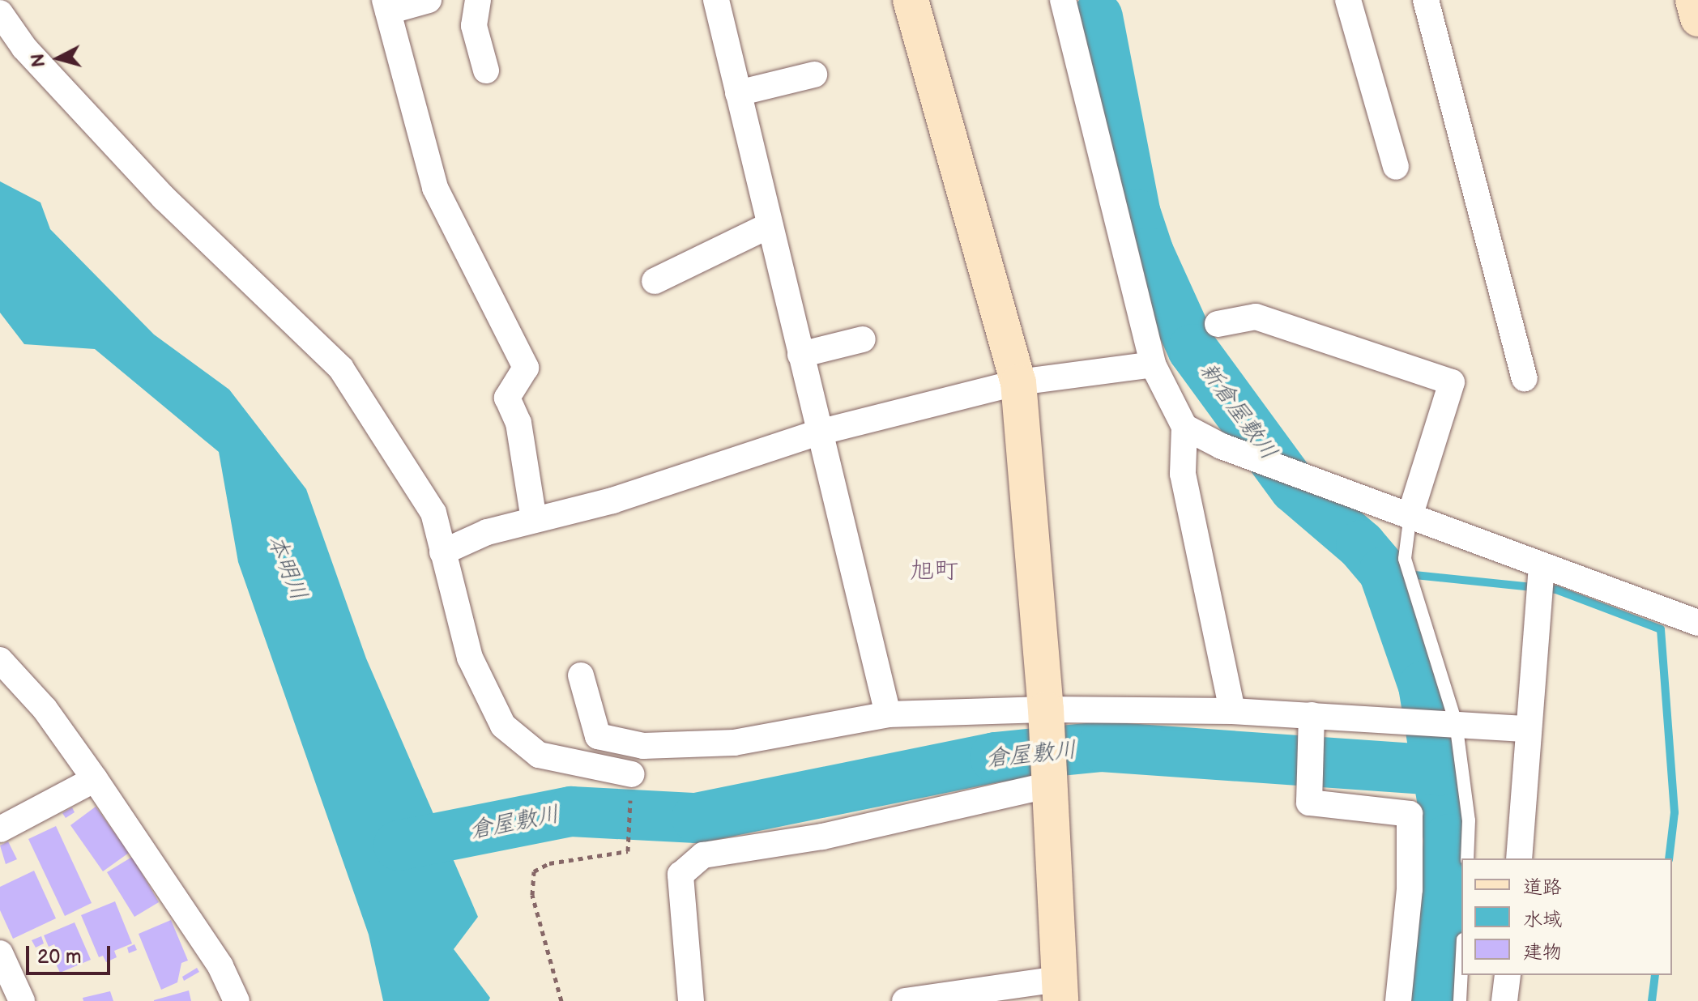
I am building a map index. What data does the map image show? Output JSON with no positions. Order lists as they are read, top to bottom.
{
  "districts": ["旭町"],
  "water": ["新倉屋敷川", "本明川", "倉屋敷川"],
  "legend": ["道路", "水域", "建物"],
  "scale_bar": "20 m",
  "north": "left"
}
